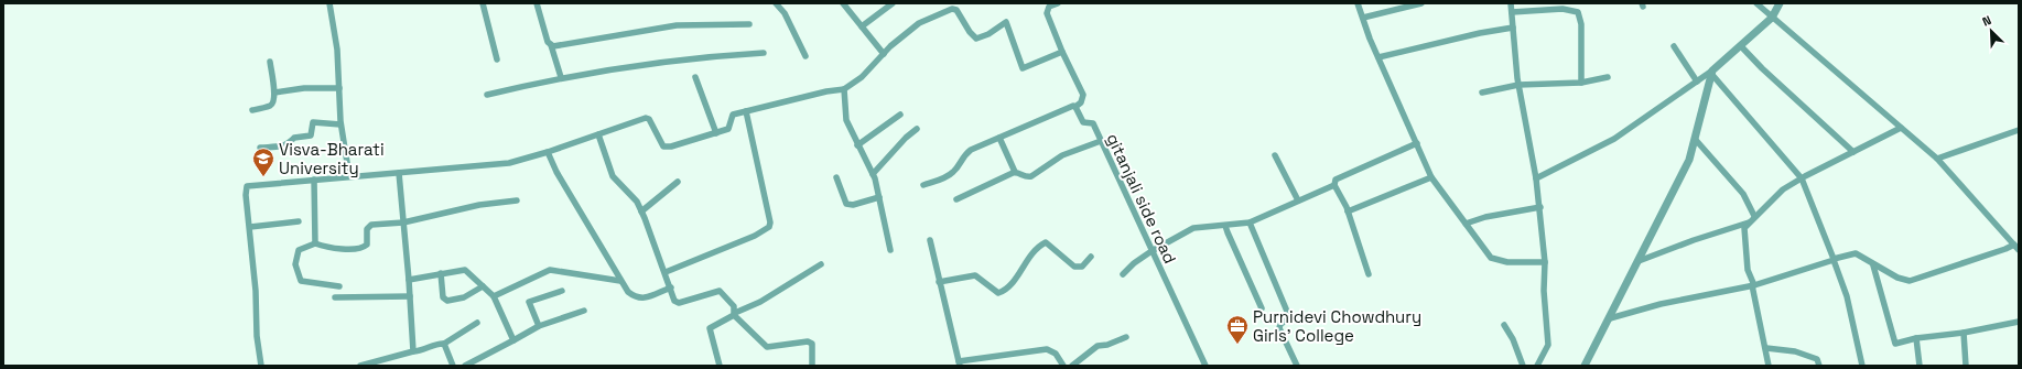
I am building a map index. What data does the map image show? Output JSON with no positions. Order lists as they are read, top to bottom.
{
  "streets": {
    "street": ["gitanjali side road"]
  },
  "places": {
    "school or university": ["Visva-Bharati University"],
    "office": ["Purnidevi Chowdhury Girls' College"]
  },
  "north": "top left"
}
